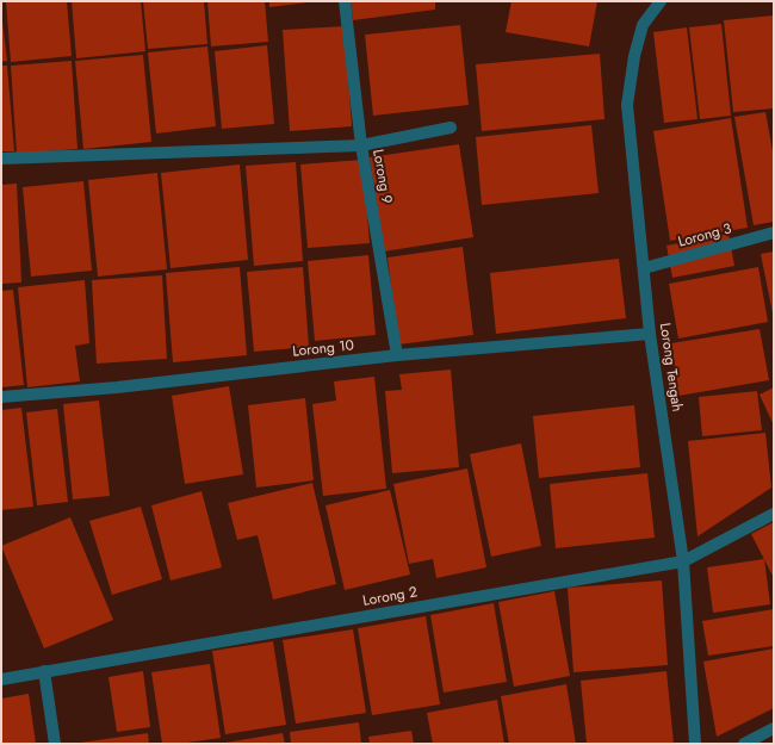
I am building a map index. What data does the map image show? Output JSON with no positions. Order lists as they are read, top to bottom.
{
  "streets": {
    "street": [
      "Lorong 9",
      "Lorong 3",
      "Lorong 10",
      "Lorong Tengah",
      "Lorong 2"
    ]
  },
  "crossings": [
    ["Lorong 9", "Lorong 10"],
    ["Lorong 3", "Lorong Tengah"],
    ["Lorong 10", "Lorong Tengah"],
    ["Lorong Tengah", "Lorong 2"]
  ]
}
